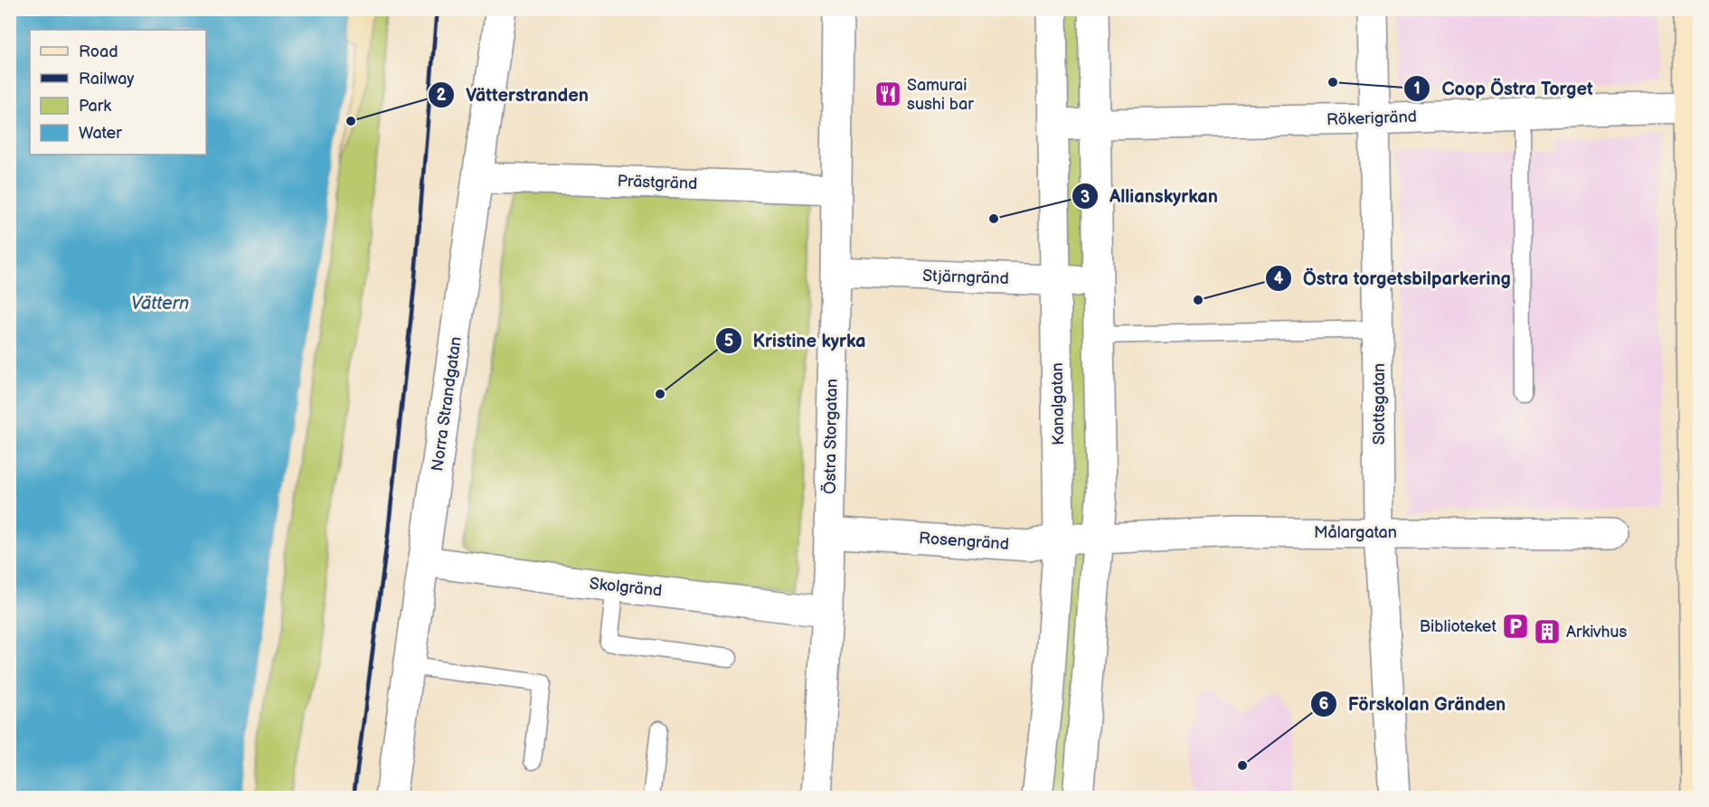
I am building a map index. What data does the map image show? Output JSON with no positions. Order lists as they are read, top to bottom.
{
  "streets": {
    "street": [
      "Rökerigränd",
      "Prästgränd",
      "Stjärngränd",
      "Norra Strandgatan",
      "Kanalgatan",
      "Slottsgatan",
      "Östra Storgatan",
      "Målargatan",
      "Rosengränd",
      "Skolgränd"
    ]
  },
  "crossings": [
    ["Rökerigränd", "Kanalgatan"],
    ["Rökerigränd", "Slottsgatan"],
    ["Prästgränd", "Norra Strandgatan"],
    ["Prästgränd", "Östra Storgatan"],
    ["Stjärngränd", "Kanalgatan"],
    ["Stjärngränd", "Östra Storgatan"],
    ["Norra Strandgatan", "Skolgränd"],
    ["Kanalgatan", "Rosengränd"],
    ["Slottsgatan", "Målargatan"],
    ["Östra Storgatan", "Rosengränd"],
    ["Östra Storgatan", "Skolgränd"],
    ["Målargatan", "Rosengränd"]
  ],
  "water": ["Vättern"],
  "places": {
    "other": [
      "Coop Östra Torget",
      "Vätterstranden",
      "Allianskyrkan",
      "Östra torgetsbilparkering",
      "Kristine kyrka",
      "Förskolan Gränden"
    ],
    "restaurant": ["Samurai sushi bar"],
    "parking": ["Biblioteket"],
    "building": ["Arkivhus"]
  },
  "legend": [
    "Road",
    "Railway",
    "Park",
    "Water"
  ]
}
